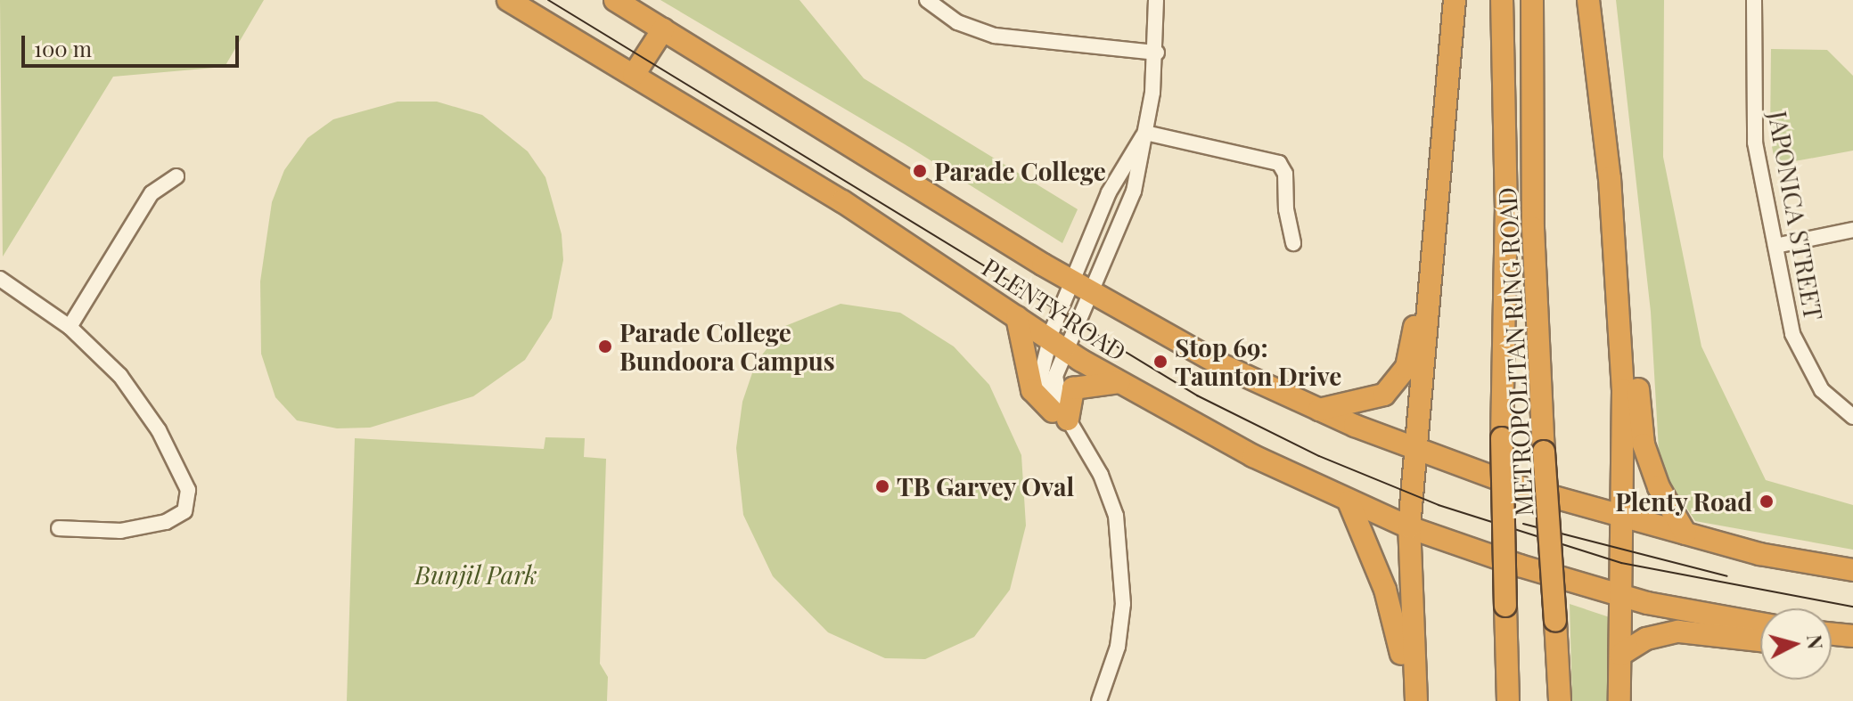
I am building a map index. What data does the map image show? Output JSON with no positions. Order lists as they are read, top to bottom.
{
  "streets": {
    "highway": ["PLENTY ROAD", "METROPOLITAN RING ROAD"],
    "street": ["JAPONICA STREET"]
  },
  "parks": ["Bunjil Park"],
  "places": [
    "Parade College",
    "Parade College Bundoora Campus",
    "Stop 69: Taunton Drive",
    "TB Garvey Oval",
    "Plenty Road"
  ],
  "scale_bar": "100 m",
  "north": "right"
}
